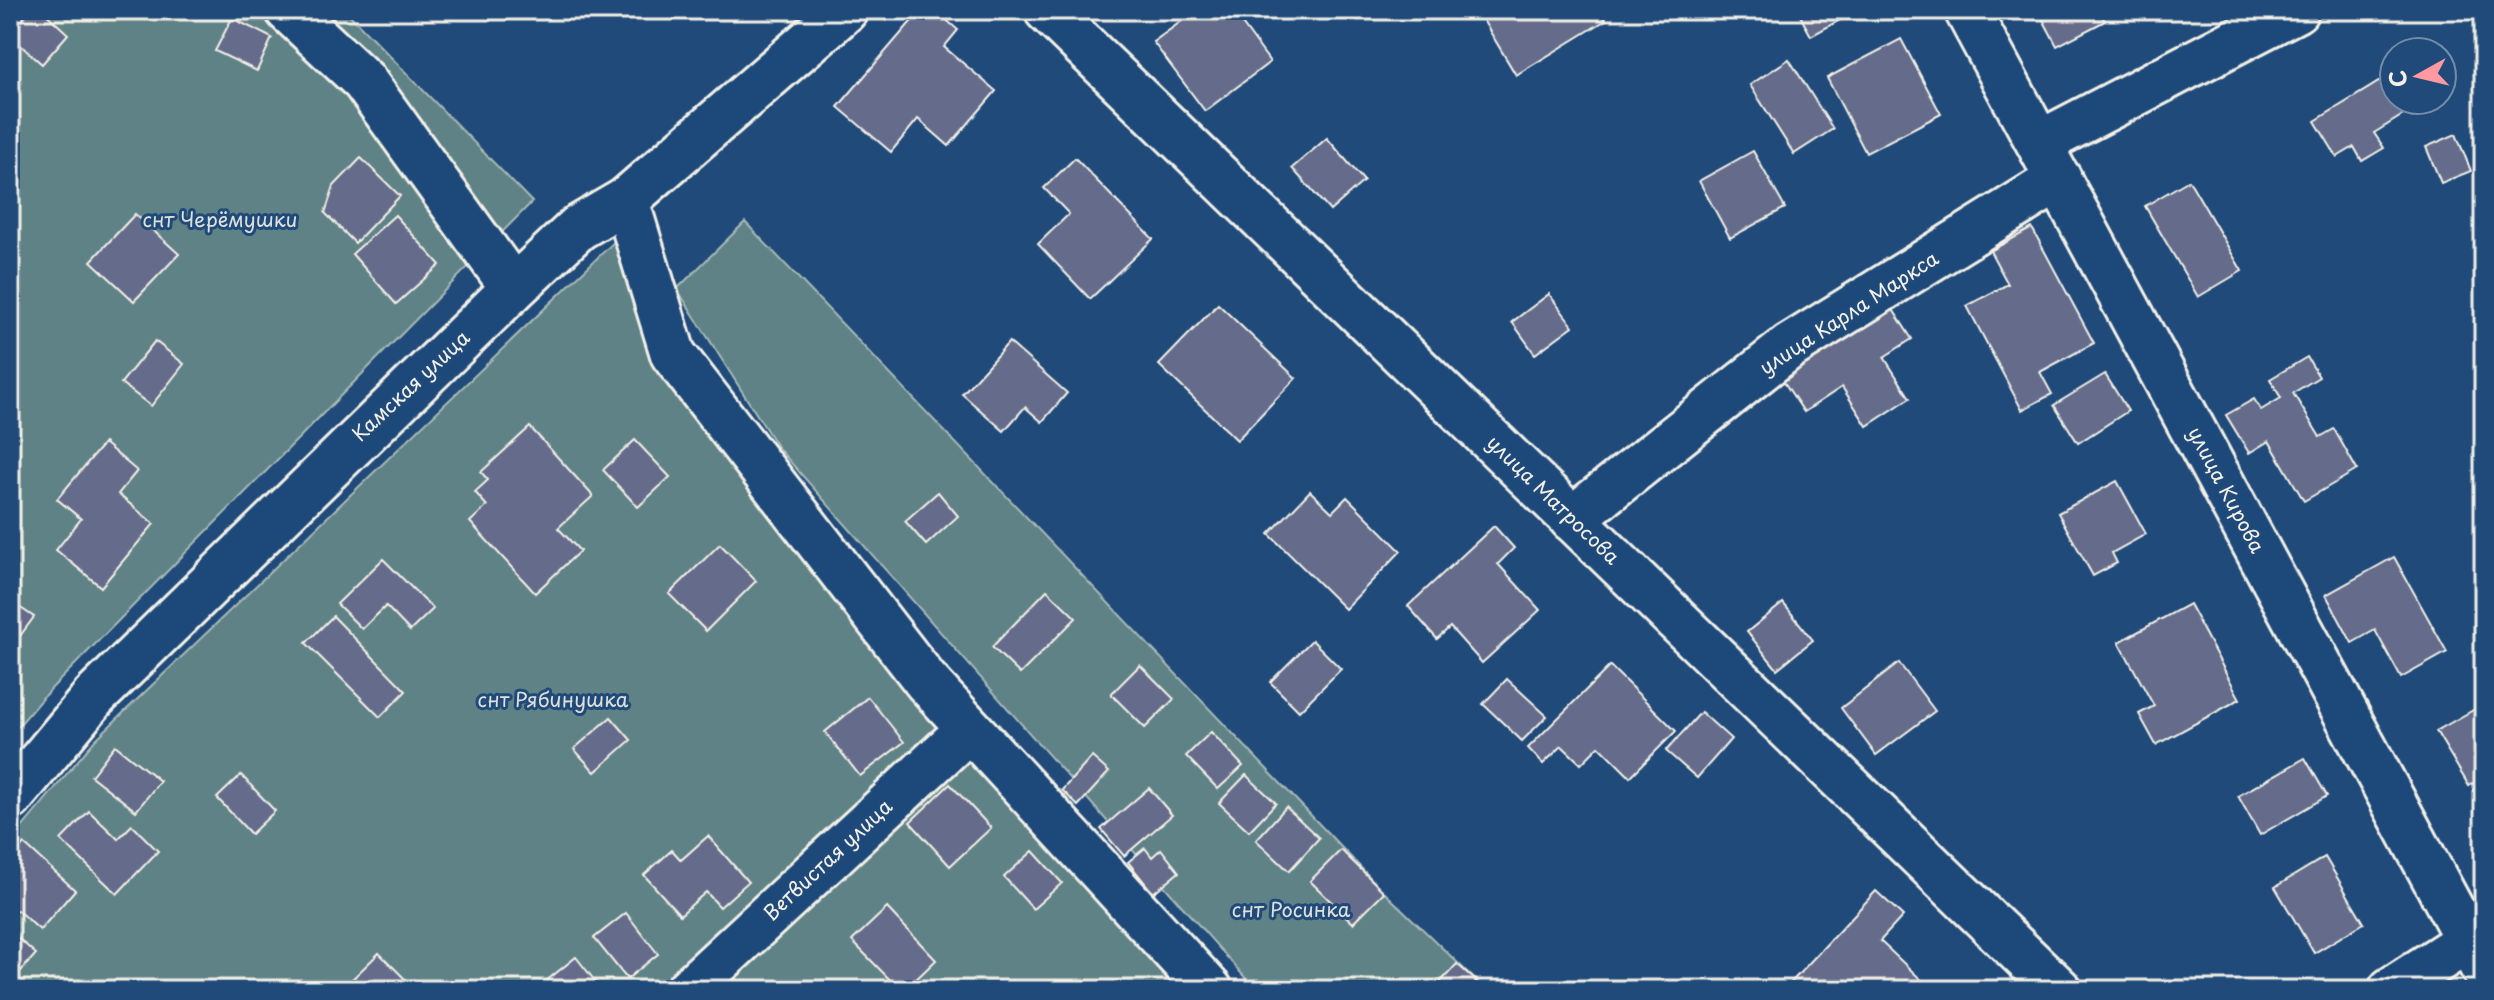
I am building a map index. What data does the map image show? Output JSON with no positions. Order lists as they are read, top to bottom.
{
  "streets": {
    "street": [
      "улица Карла Маркса",
      "Камская улица",
      "улица Кирова",
      "улица Матросова",
      "Ветвистая улица"
    ]
  },
  "crossings": [
    ["улица Карла Маркса", "улица Кирова"],
    ["улица Карла Маркса", "улица Матросова"]
  ],
  "parks": ["снт Черёмушки", "снт Рябинушка", "снт Росинка"],
  "north": "left"
}
